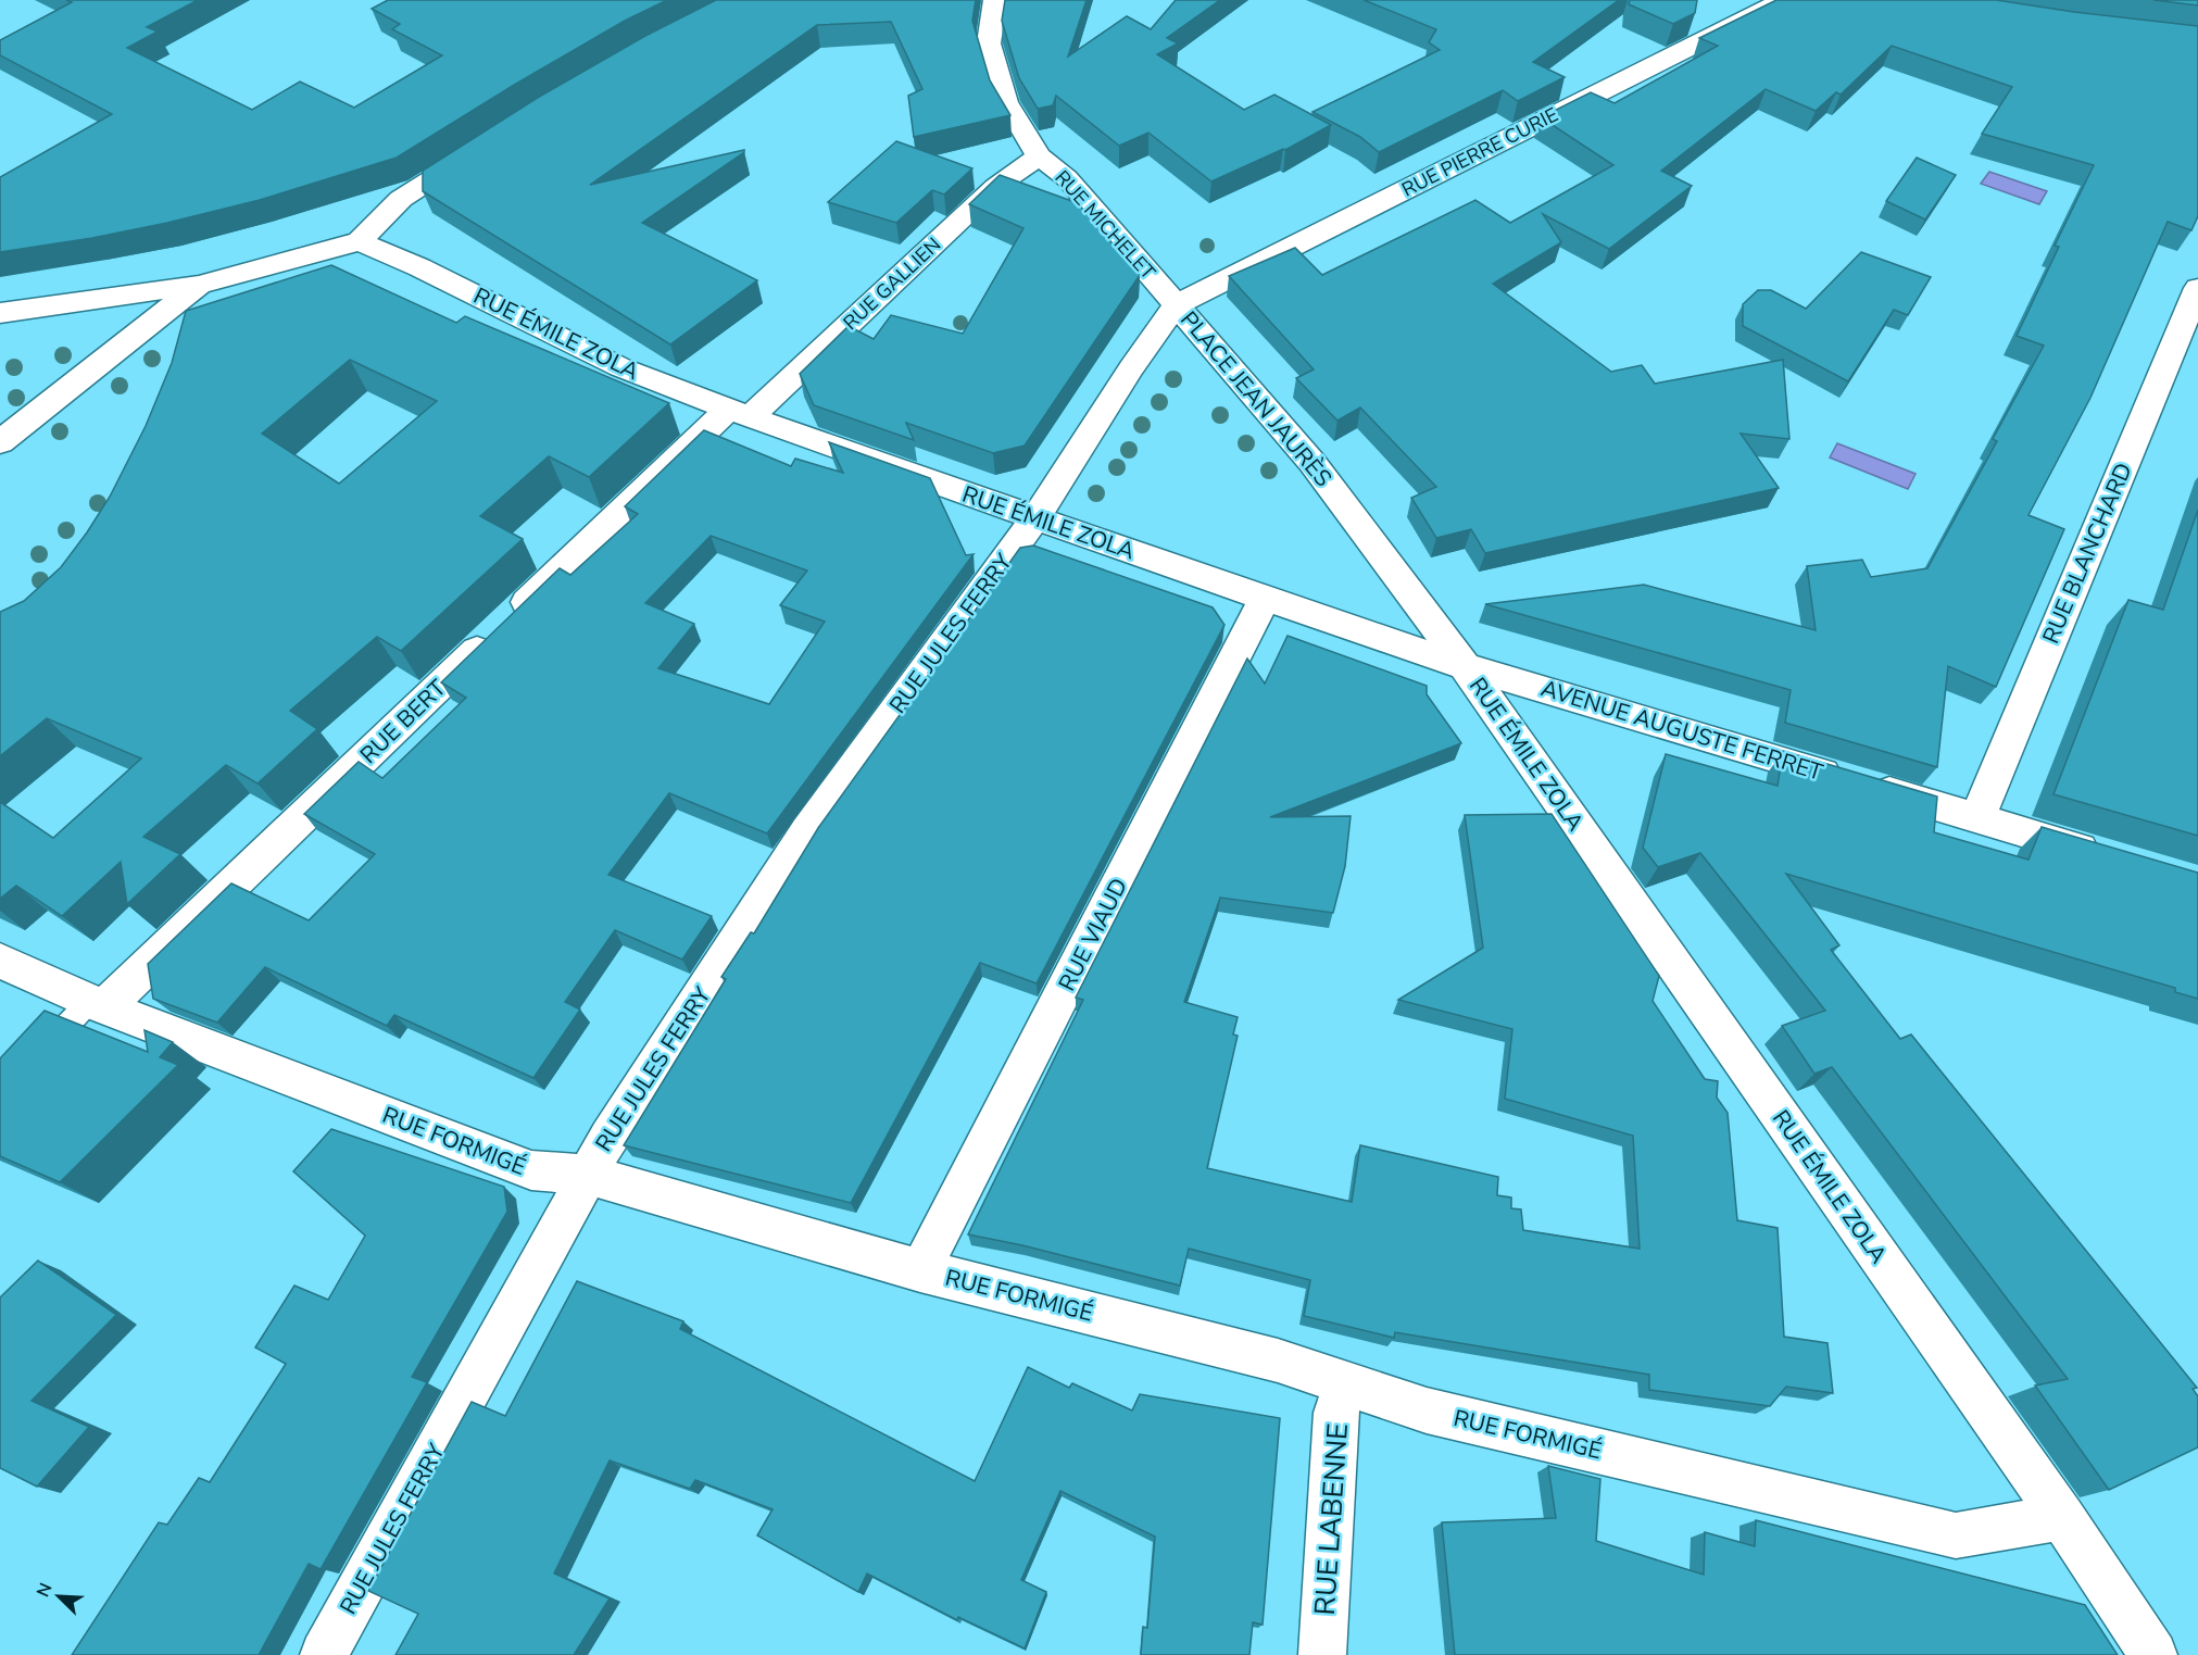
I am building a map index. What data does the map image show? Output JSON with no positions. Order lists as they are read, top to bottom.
{
  "streets": {
    "street": [
      "RUE PIERRE CURIE",
      "RUE MICHELET",
      "RUE GALLIEN",
      "RUE ÉMILE ZOLA",
      "PLACE JEAN JAURÈS",
      "RUE BLANCHARD",
      "RUE JULES FERRY",
      "RUE BERT",
      "AVENUE AUGUSTE FERRET",
      "RUE VIAUD",
      "RUE FORMIGÉ",
      "RUE LABENNE"
    ]
  },
  "crossings": [
    ["RUE PIERRE CURIE", "RUE MICHELET"],
    ["RUE PIERRE CURIE", "PLACE JEAN JAURÈS"],
    ["RUE MICHELET", "RUE GALLIEN"],
    ["RUE MICHELET", "PLACE JEAN JAURÈS"],
    ["RUE GALLIEN", "RUE ÉMILE ZOLA"],
    ["RUE GALLIEN", "RUE BERT"],
    ["RUE ÉMILE ZOLA", "PLACE JEAN JAURÈS"],
    ["RUE ÉMILE ZOLA", "RUE JULES FERRY"],
    ["RUE ÉMILE ZOLA", "RUE BERT"],
    ["RUE ÉMILE ZOLA", "AVENUE AUGUSTE FERRET"],
    ["RUE ÉMILE ZOLA", "RUE VIAUD"],
    ["RUE ÉMILE ZOLA", "RUE FORMIGÉ"],
    ["PLACE JEAN JAURÈS", "RUE JULES FERRY"],
    ["PLACE JEAN JAURÈS", "AVENUE AUGUSTE FERRET"],
    ["RUE BLANCHARD", "AVENUE AUGUSTE FERRET"],
    ["RUE JULES FERRY", "RUE FORMIGÉ"],
    ["RUE BERT", "RUE FORMIGÉ"],
    ["RUE VIAUD", "RUE FORMIGÉ"],
    ["RUE FORMIGÉ", "RUE LABENNE"]
  ],
  "north": "top left"
}
